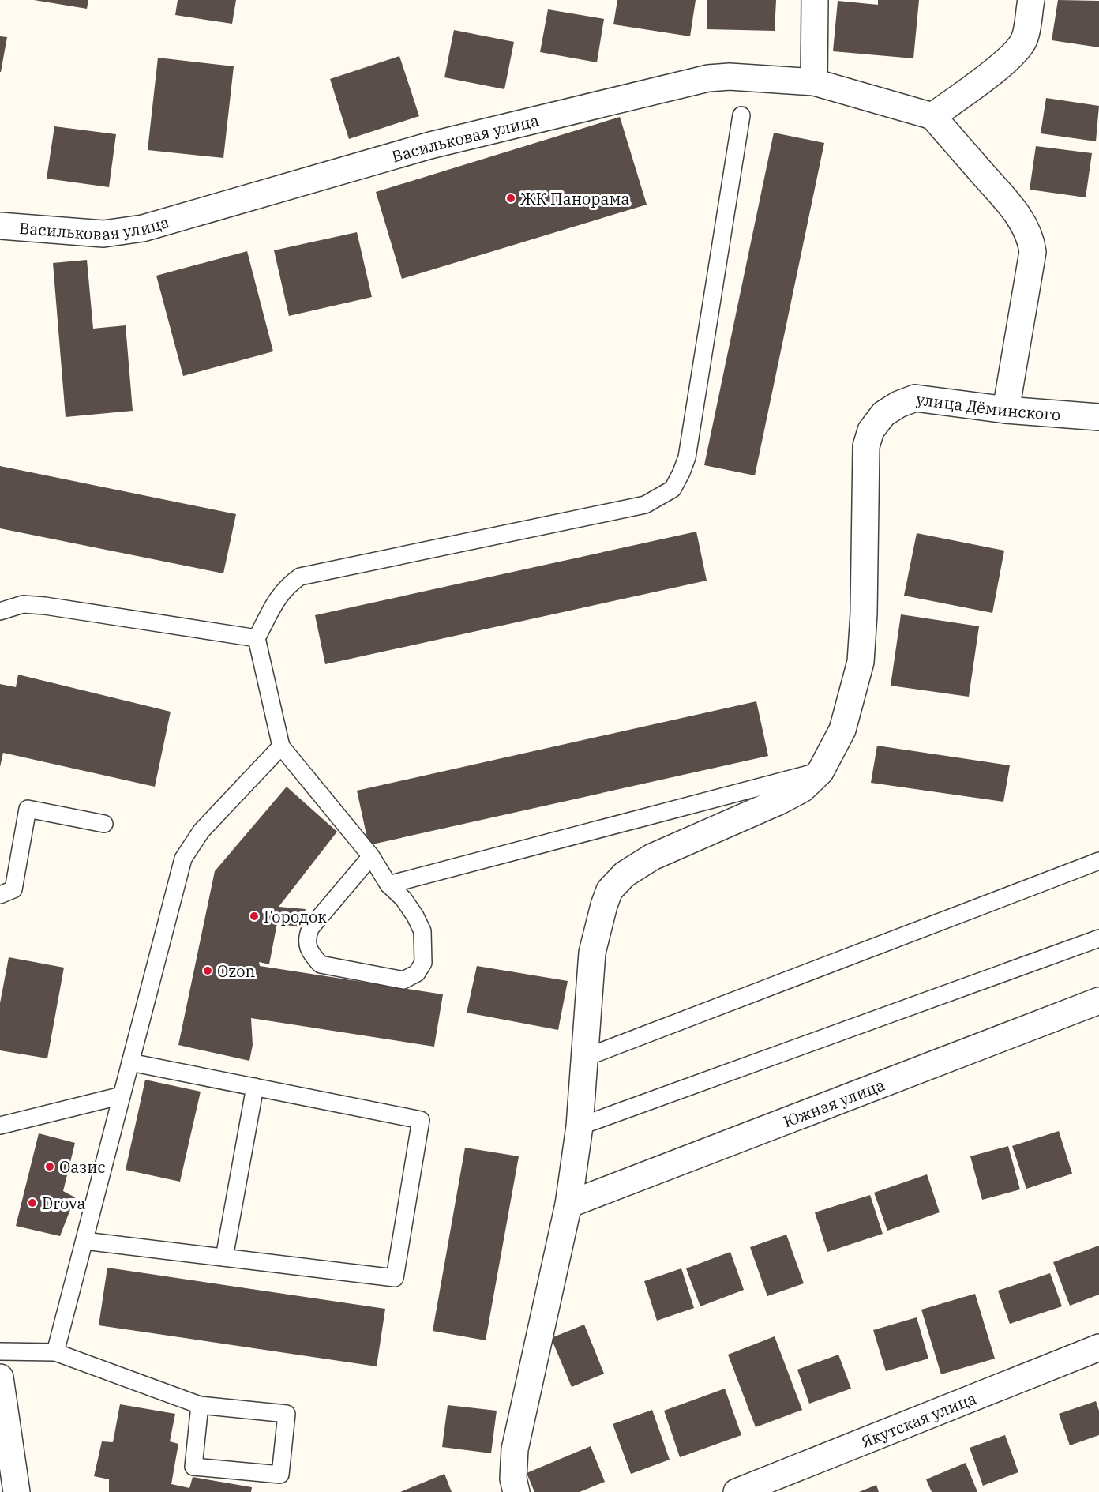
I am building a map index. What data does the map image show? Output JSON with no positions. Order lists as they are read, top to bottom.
{
  "streets": {
    "street": [
      "Васильковая улица",
      "улица Дёминского",
      "Южная улица",
      "Якутская улица"
    ]
  },
  "places": [
    "ЖК Панорама",
    "Городок",
    "Ozon",
    "Оазис",
    "Drova"
  ]
}
